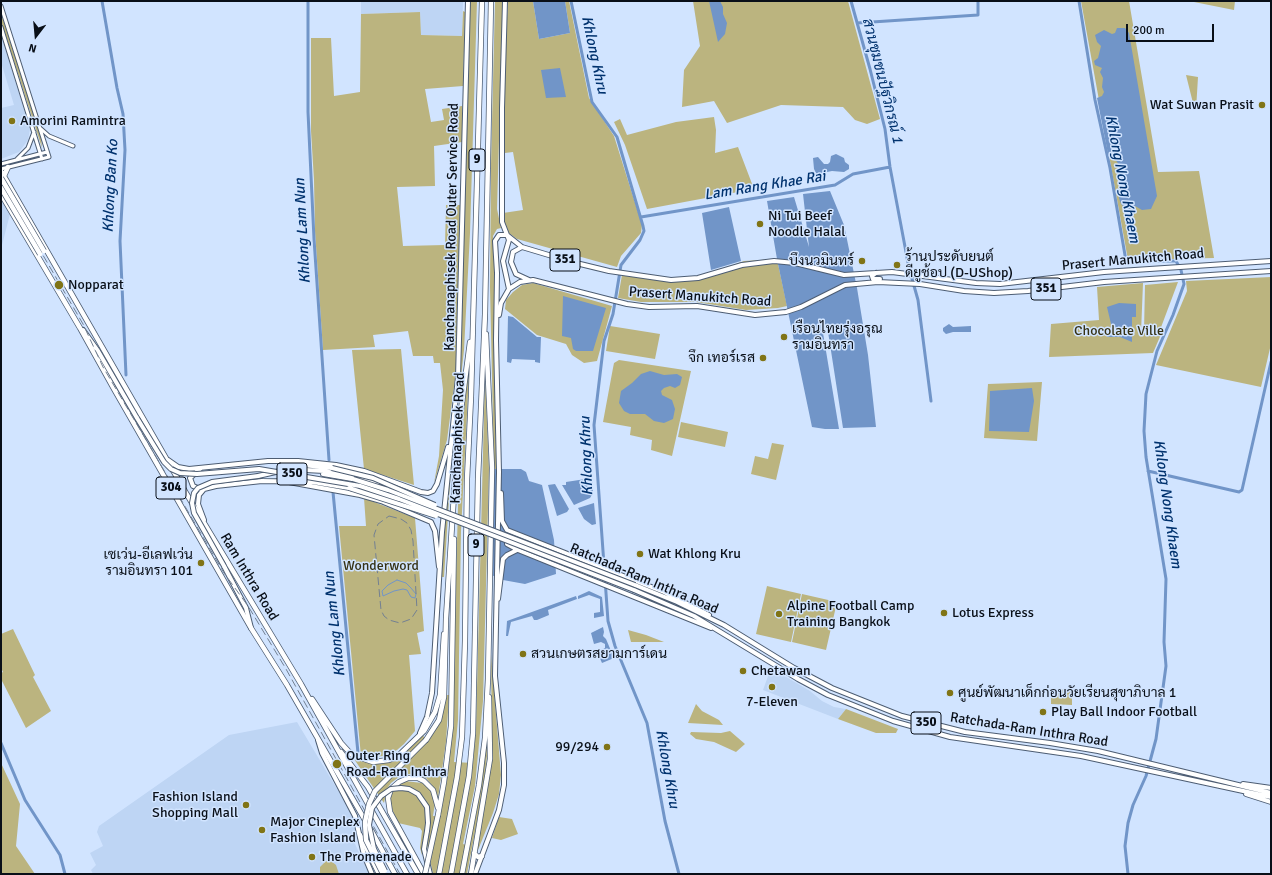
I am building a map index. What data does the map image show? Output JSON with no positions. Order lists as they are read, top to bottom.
{
  "streets": {
    "highway": [
      "9",
      "Kanchanaphisek Road",
      "304",
      "Ram Inthra Road"
    ],
    "main road": [
      "Kanchanaphisek Road Outer Service Road",
      "351",
      "Prasert Manukitch Road",
      "350",
      "Ratchada-Ram Inthra Road"
    ]
  },
  "crossings": [
    ["Ram Inthra Road", "Ratchada-Ram Inthra Road"]
  ],
  "water": [
    "Khlong Khru",
    "สวนชุมชนปัฐวิกรณ์ 1",
    "Khlong Nong Khaem",
    "Khlong Ban Ko",
    "Lam Rang Khae Rai",
    "Khlong Lam Nun"
  ],
  "parks": ["Chocolate Ville", "Wonderword"],
  "places": [
    "Wat Suwan Prasit",
    "Amorini Ramintra",
    "Ni Tui Beef Noodle Halal",
    "บึงนวมินทร์",
    "ร้านประดับยนต์ ดียูช้อป (D-UShop)",
    "Nopparat",
    "เรือนไทยรุ่งอรุณ รามอินทรา",
    "จึก เทอร์เรส",
    "Wat Khlong Kru",
    "เซเว่น-อีเลฟเว่น รามอินทรา 101",
    "Lotus Express",
    "Alpine Football Camp Training Bangkok",
    "สวนเกษตรสยามการ์เดน",
    "Chetawan",
    "7-Eleven",
    "ศูนย์พัฒนาเด็กก่อนวัยเรียนสุขาภิบาล 1",
    "Play Ball Indoor Football",
    "99/294",
    "Outer Ring Road-Ram Inthra",
    "Fashion Island Shopping Mall",
    "Major Cineplex Fashion Island",
    "The Promenade"
  ],
  "scale_bar": "200 m",
  "north": "bottom"
}
